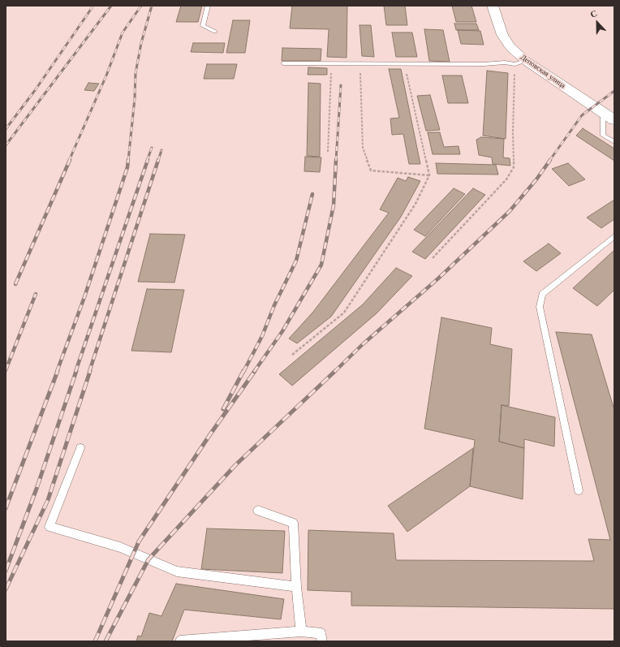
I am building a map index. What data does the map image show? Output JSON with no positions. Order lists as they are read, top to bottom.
{
  "streets": {
    "street": ["Деповская улица"]
  },
  "north": "top"
}
